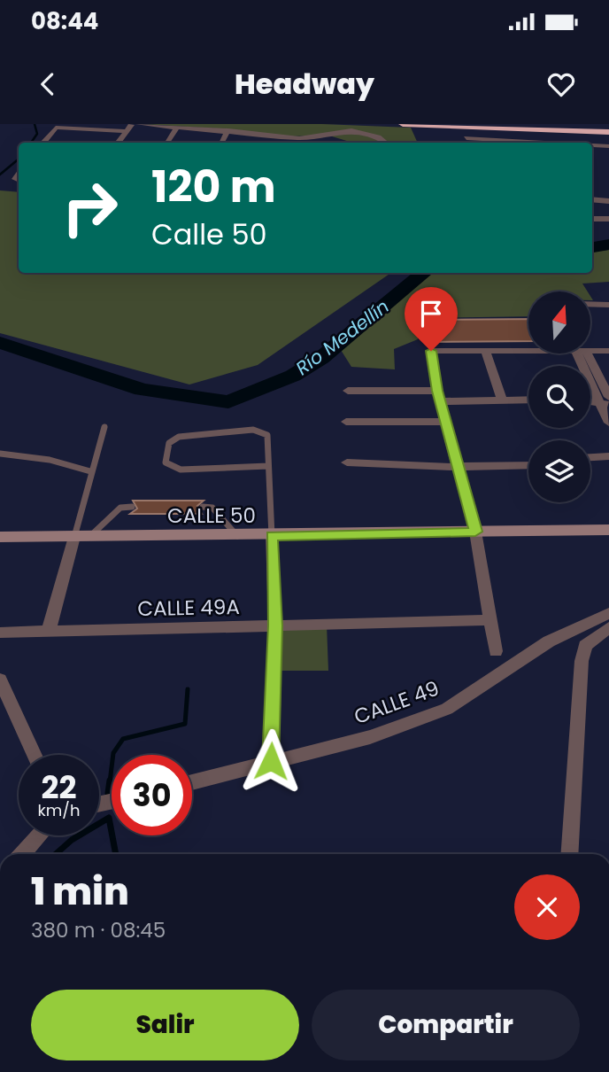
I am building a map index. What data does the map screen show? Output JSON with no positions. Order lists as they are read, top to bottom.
{
  "streets": {
    "main road": ["CALLE 50"],
    "street": ["CALLE 49A", "CALLE 49"]
  },
  "water": ["Río Medellín"],
  "north": "top",
  "page": {
    "status": "08:44",
    "header": "Headway",
    "turn": ["120 m", "Calle 50"],
    "speed": "22 km/h",
    "limit": "30",
    "heading": ["1 min", "380 m · 08:45"],
    "buttons": ["Salir", "Compartir"]
  }
}
